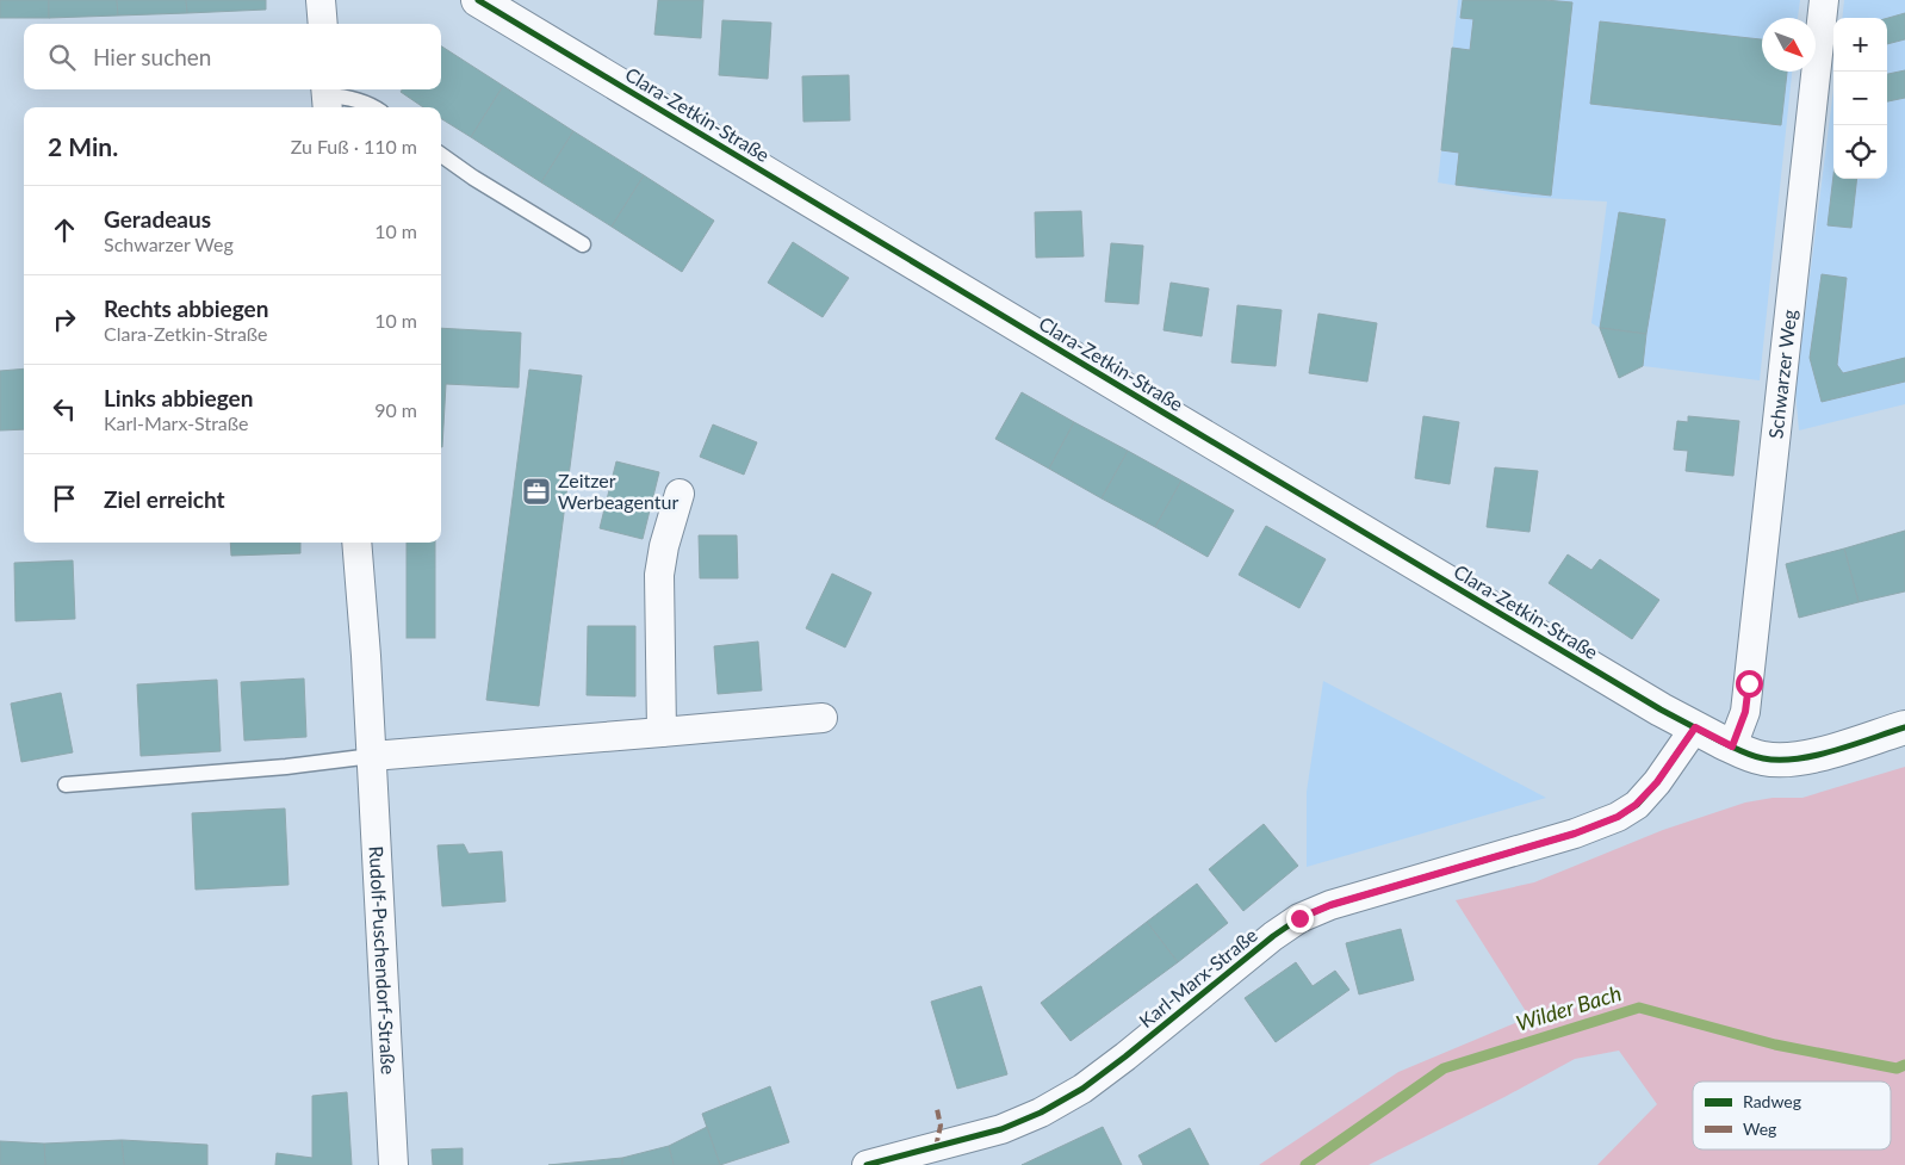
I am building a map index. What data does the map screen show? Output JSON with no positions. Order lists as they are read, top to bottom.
{
  "streets": {
    "street": [
      "Clara-Zetkin-Straße",
      "Schwarzer Weg",
      "Rudolf-Puschendorf-Straße",
      "Karl-Marx-Straße"
    ]
  },
  "crossings": [
    ["Clara-Zetkin-Straße", "Schwarzer Weg"],
    ["Clara-Zetkin-Straße", "Karl-Marx-Straße"]
  ],
  "water": ["Wilder Bach"],
  "places": {
    "office": ["Zeitzer Werbeagentur"]
  },
  "legend": ["Radweg", "Weg"],
  "north": "bottom right",
  "page": {
    "map_buttons": ["+", "−"],
    "search": "Hier suchen",
    "heading": ["2 Min.", "Zu Fuß · 110 m"],
    "list": [
      ["Geradeaus", "Schwarzer Weg", "10 m"],
      ["Rechts abbiegen", "Clara-Zetkin-Straße", "10 m"],
      ["Links abbiegen", "Karl-Marx-Straße", "90 m"],
      "Ziel erreicht"
    ]
  }
}
